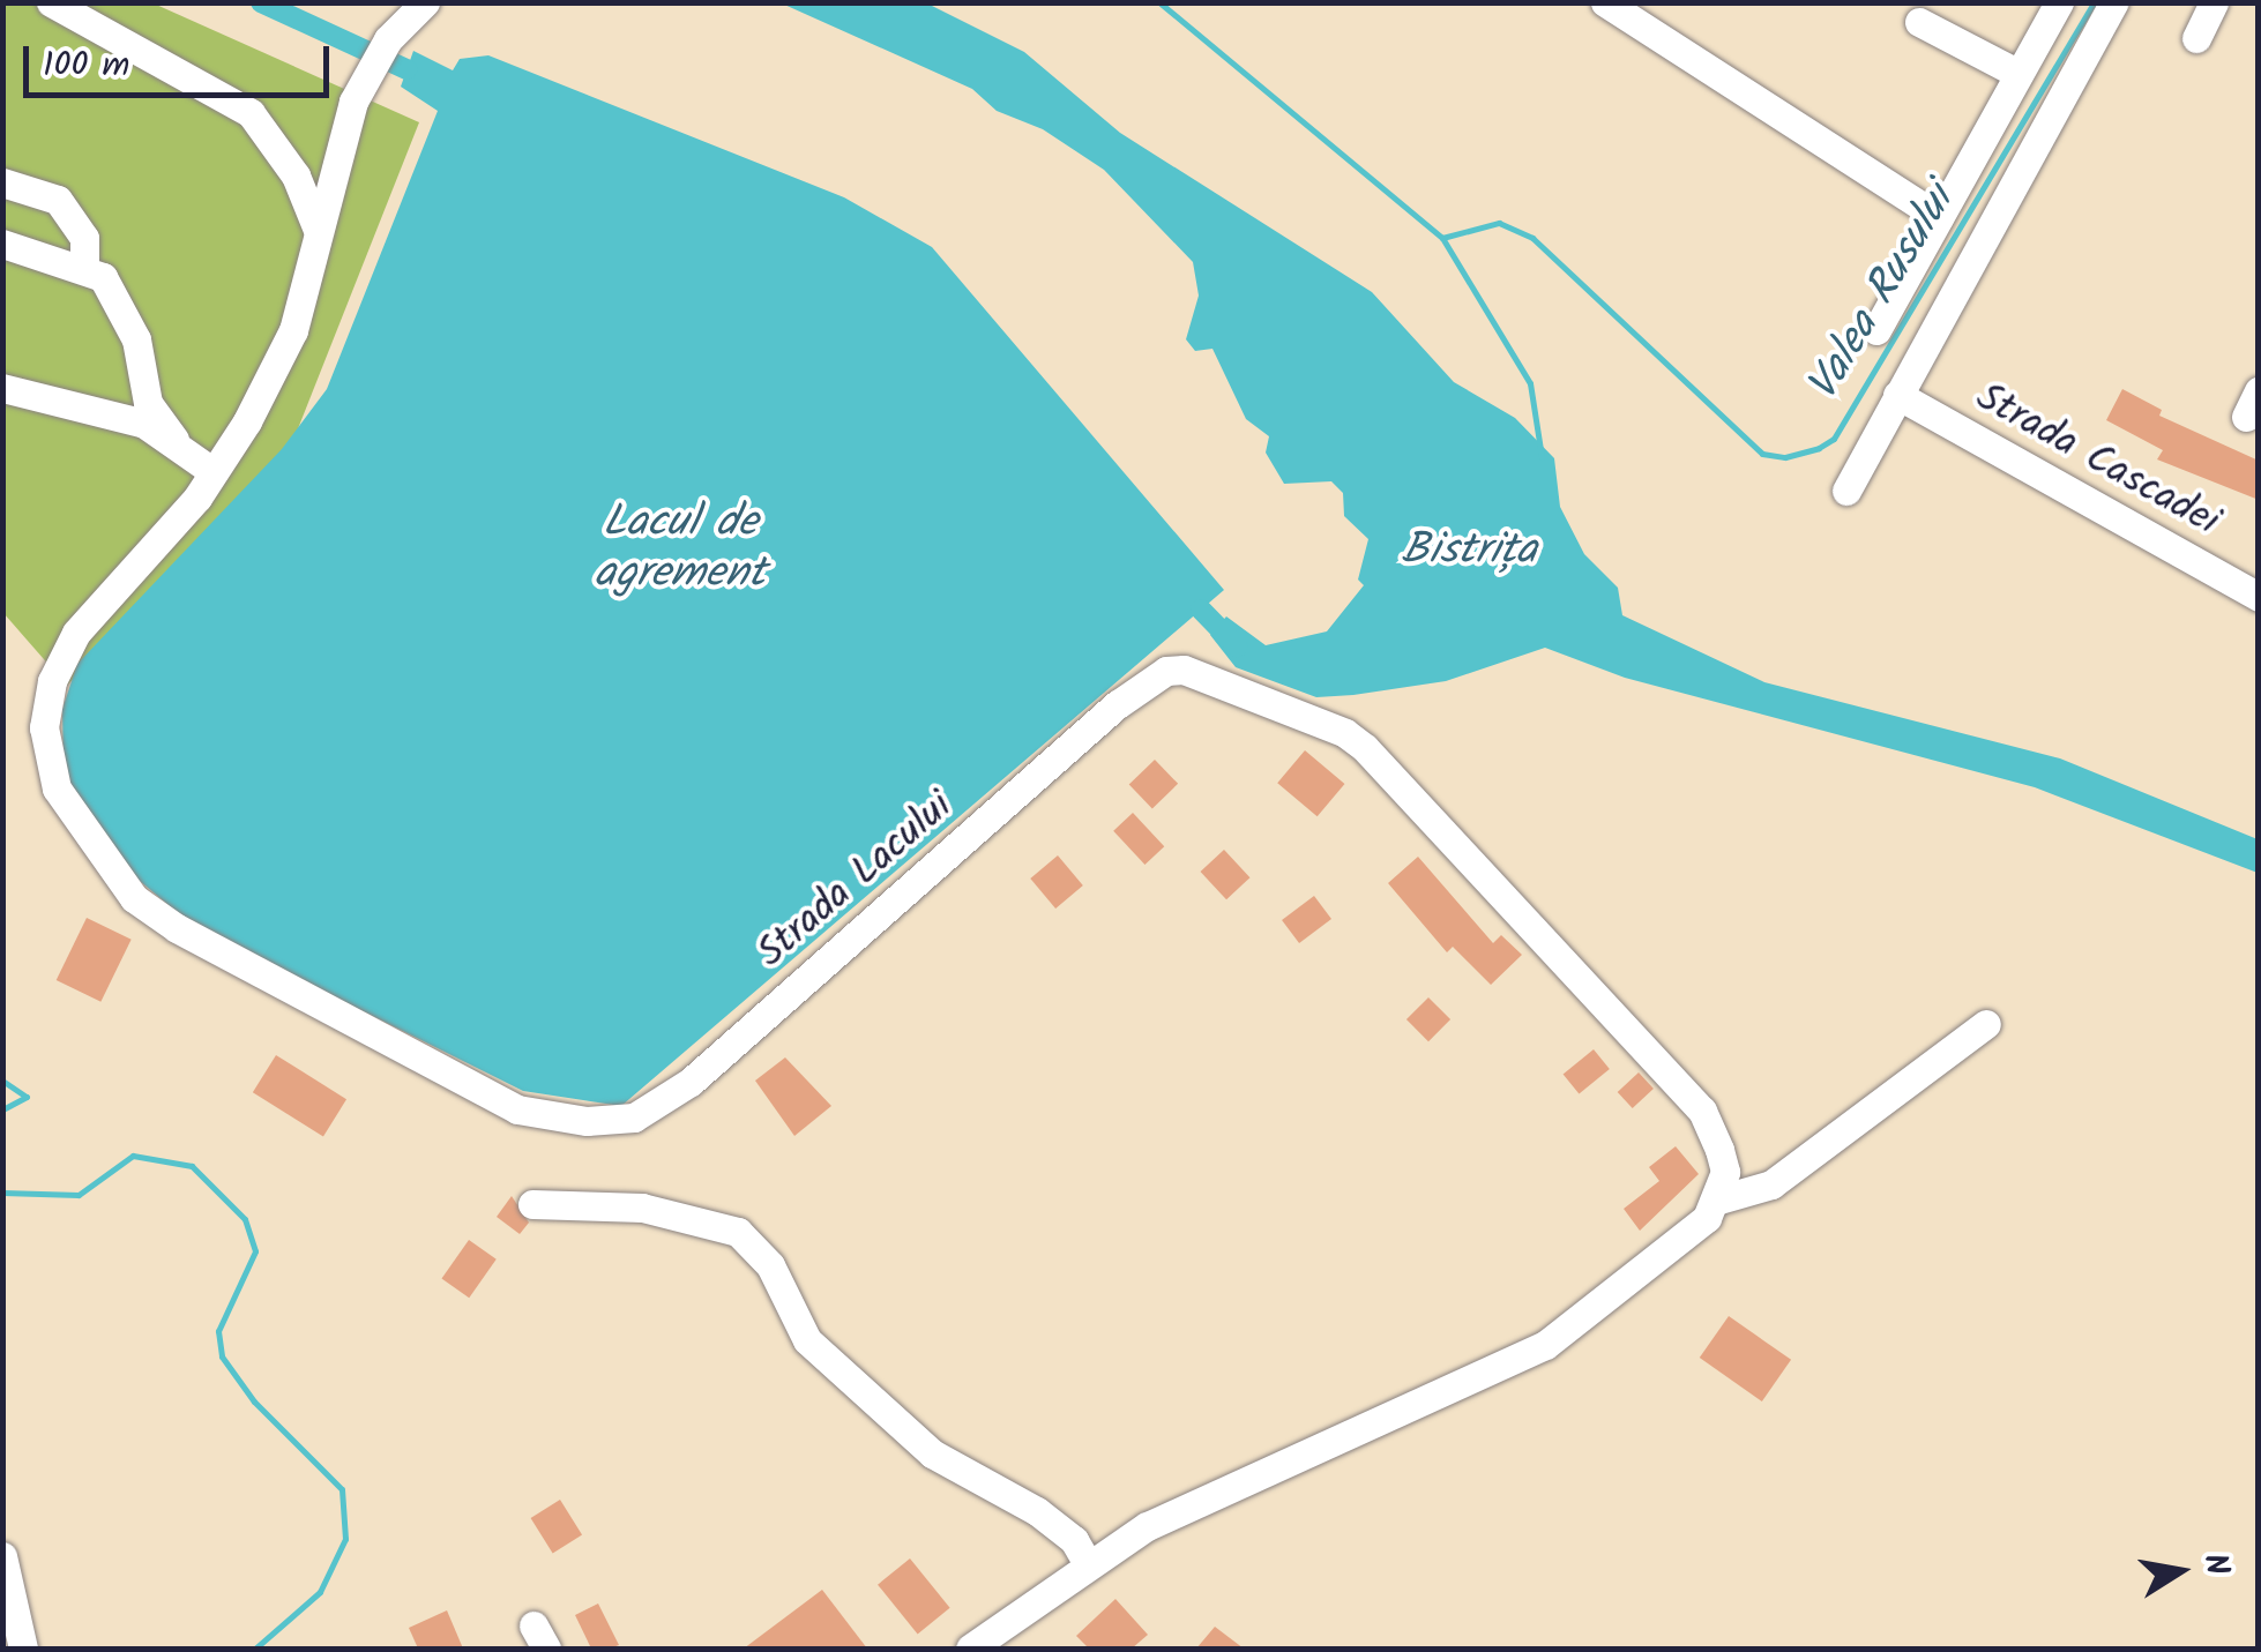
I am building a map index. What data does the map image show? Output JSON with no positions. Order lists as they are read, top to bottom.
{
  "streets": {
    "street": ["Strada Cascadei", "Strada Lacului"]
  },
  "water": ["Valea Rusului", "Lacul de agrement", "Bistrița"],
  "scale_bar": "100 m",
  "north": "right"
}
